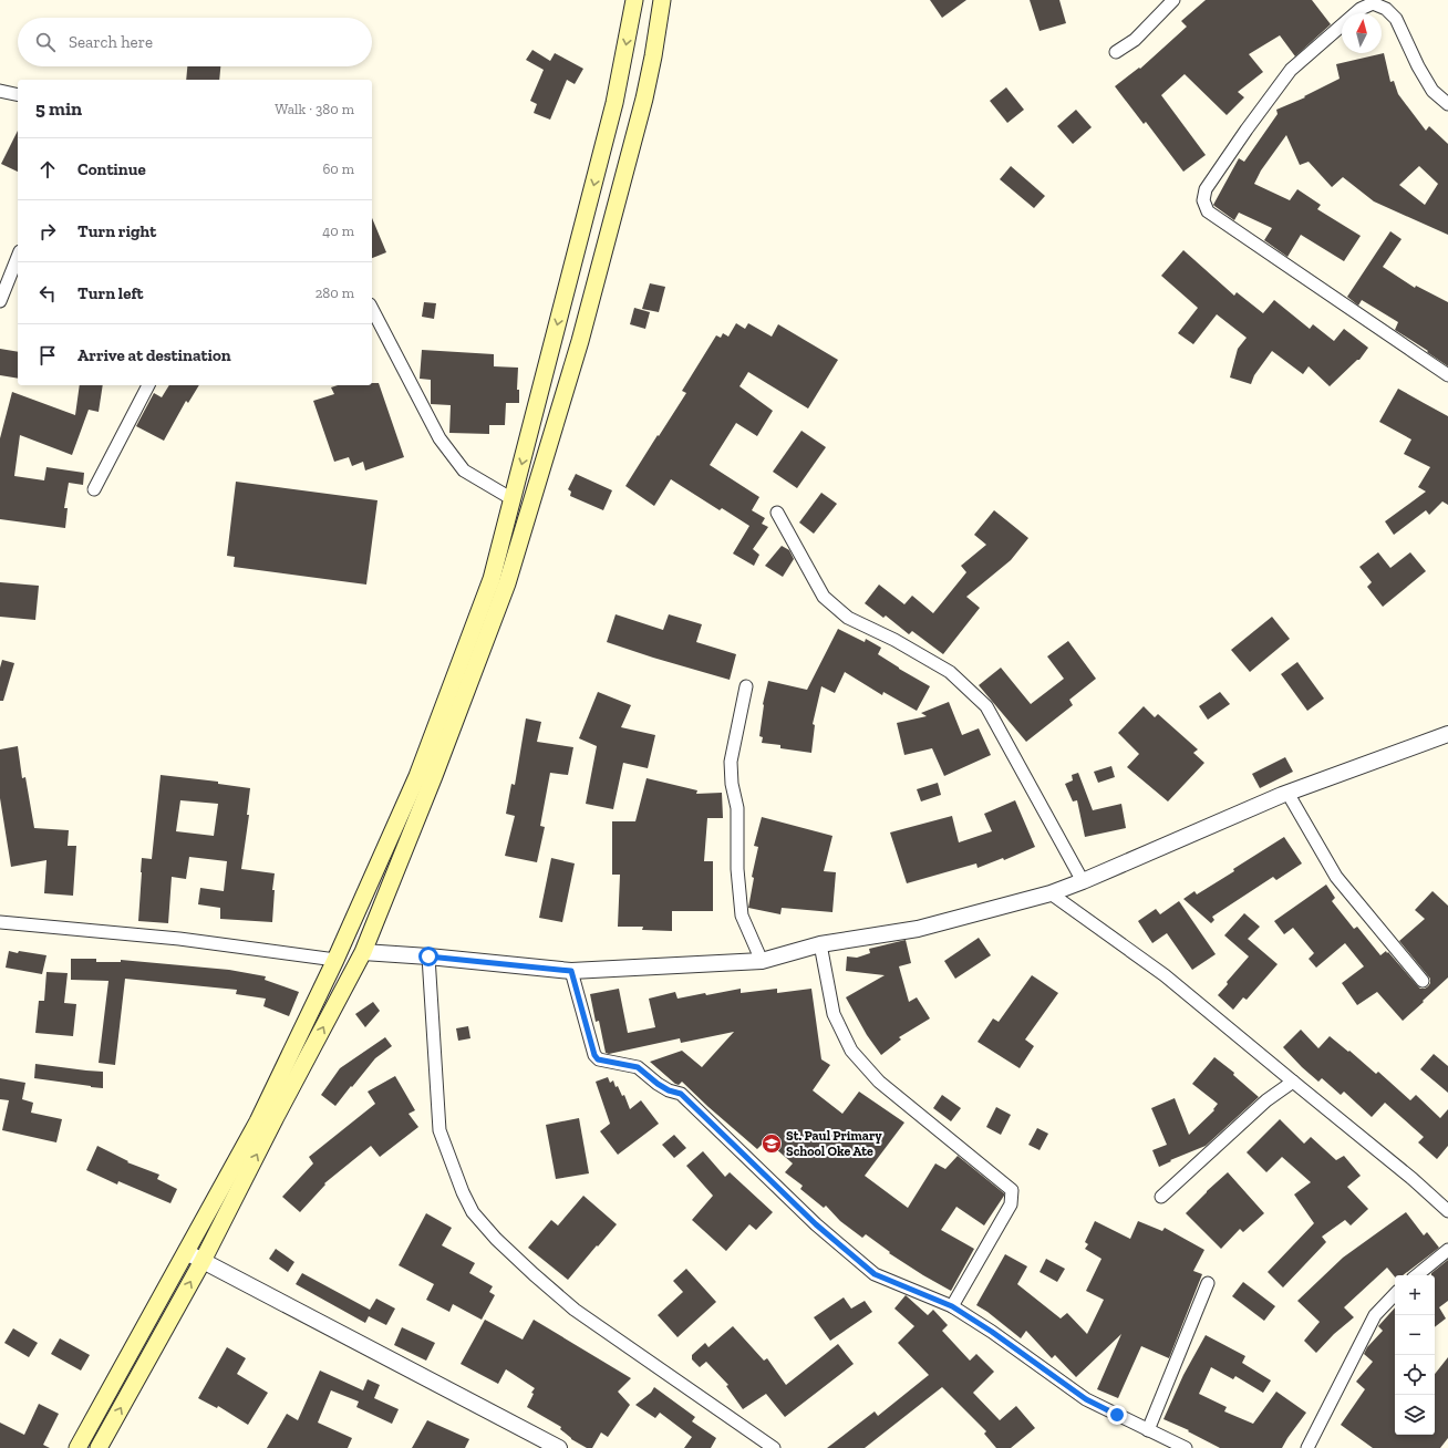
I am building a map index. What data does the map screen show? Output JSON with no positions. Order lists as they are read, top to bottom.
{
  "places": {
    "school or university": ["St. Paul Primary School Oke Ate"]
  },
  "north": "top",
  "page": {
    "search": "Search here",
    "heading": ["5 min", "Walk · 380 m"],
    "list": [
      ["Continue", "60 m"],
      ["Turn right", "40 m"],
      ["Turn left", "280 m"],
      "Arrive at destination"
    ],
    "map_buttons": ["+", "−"]
  }
}
